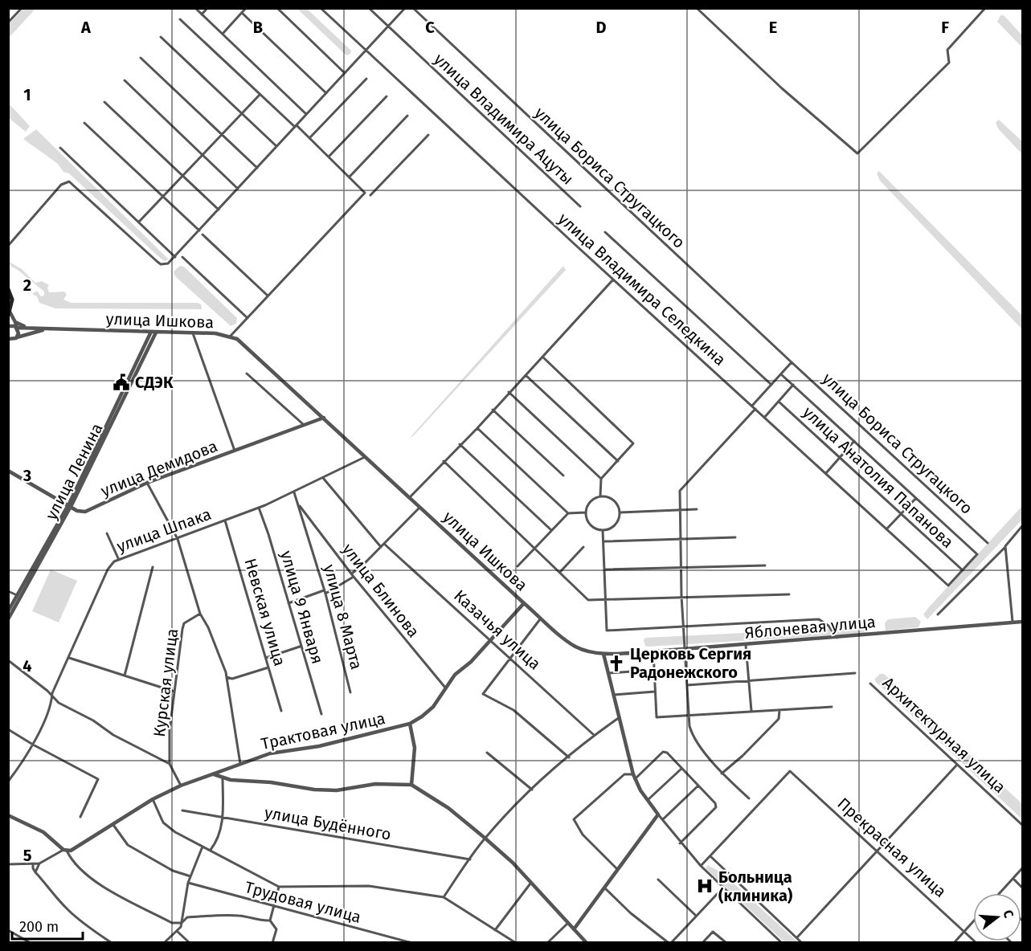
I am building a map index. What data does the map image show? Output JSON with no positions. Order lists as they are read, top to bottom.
{
  "streets": {
    "street": [
      "улица Владимира Ацуты",
      "улица Бориса Стругацкого",
      "улица Владимира Селедкина",
      "улица Ишкова",
      "улица Демидова",
      "улица Ленина",
      "улица Анатолия Папанова",
      "улица Шпака",
      "улица Блинова",
      "улица 9 Января",
      "Невская улица",
      "улица 8 Марта",
      "Яблоневая улица",
      "Казачья улица",
      "Курская улица",
      "Трактовая улица",
      "Архитектурная улица",
      "улица Будённого",
      "Прекрасная улица",
      "Трудовая улица"
    ]
  },
  "crossings": [
    ["улица Владимира Селедкина", "улица Анатолия Папанова"],
    ["улица Ишкова", "улица Демидова"],
    ["улица Ишкова", "улица Ленина"],
    ["улица Ишкова", "улица Шпака"],
    ["улица Ишкова", "Яблоневая улица"],
    ["улица Ишкова", "Трактовая улица"],
    ["улица Демидова", "улица Ленина"],
    ["улица Шпака", "улица 9 Января"],
    ["улица Шпака", "Невская улица"],
    ["улица Шпака", "улица 8 Марта"],
    ["улица Блинова", "улица 8 Марта"],
    ["улица Блинова", "Трактовая улица"],
    ["Казачья улица", "Трактовая улица"]
  ],
  "places": {
    "public building": ["СДЭК"],
    "church": ["Церковь Сергия Радонежского"],
    "hospital": ["Больница (клиника)"]
  },
  "scale_bar": "200 m",
  "north": "right",
  "grid": {
    "columns": [
      "A",
      "B",
      "C",
      "D",
      "E",
      "F"
    ],
    "rows": [
      "1",
      "2",
      "3",
      "4",
      "5"
    ]
  }
}
